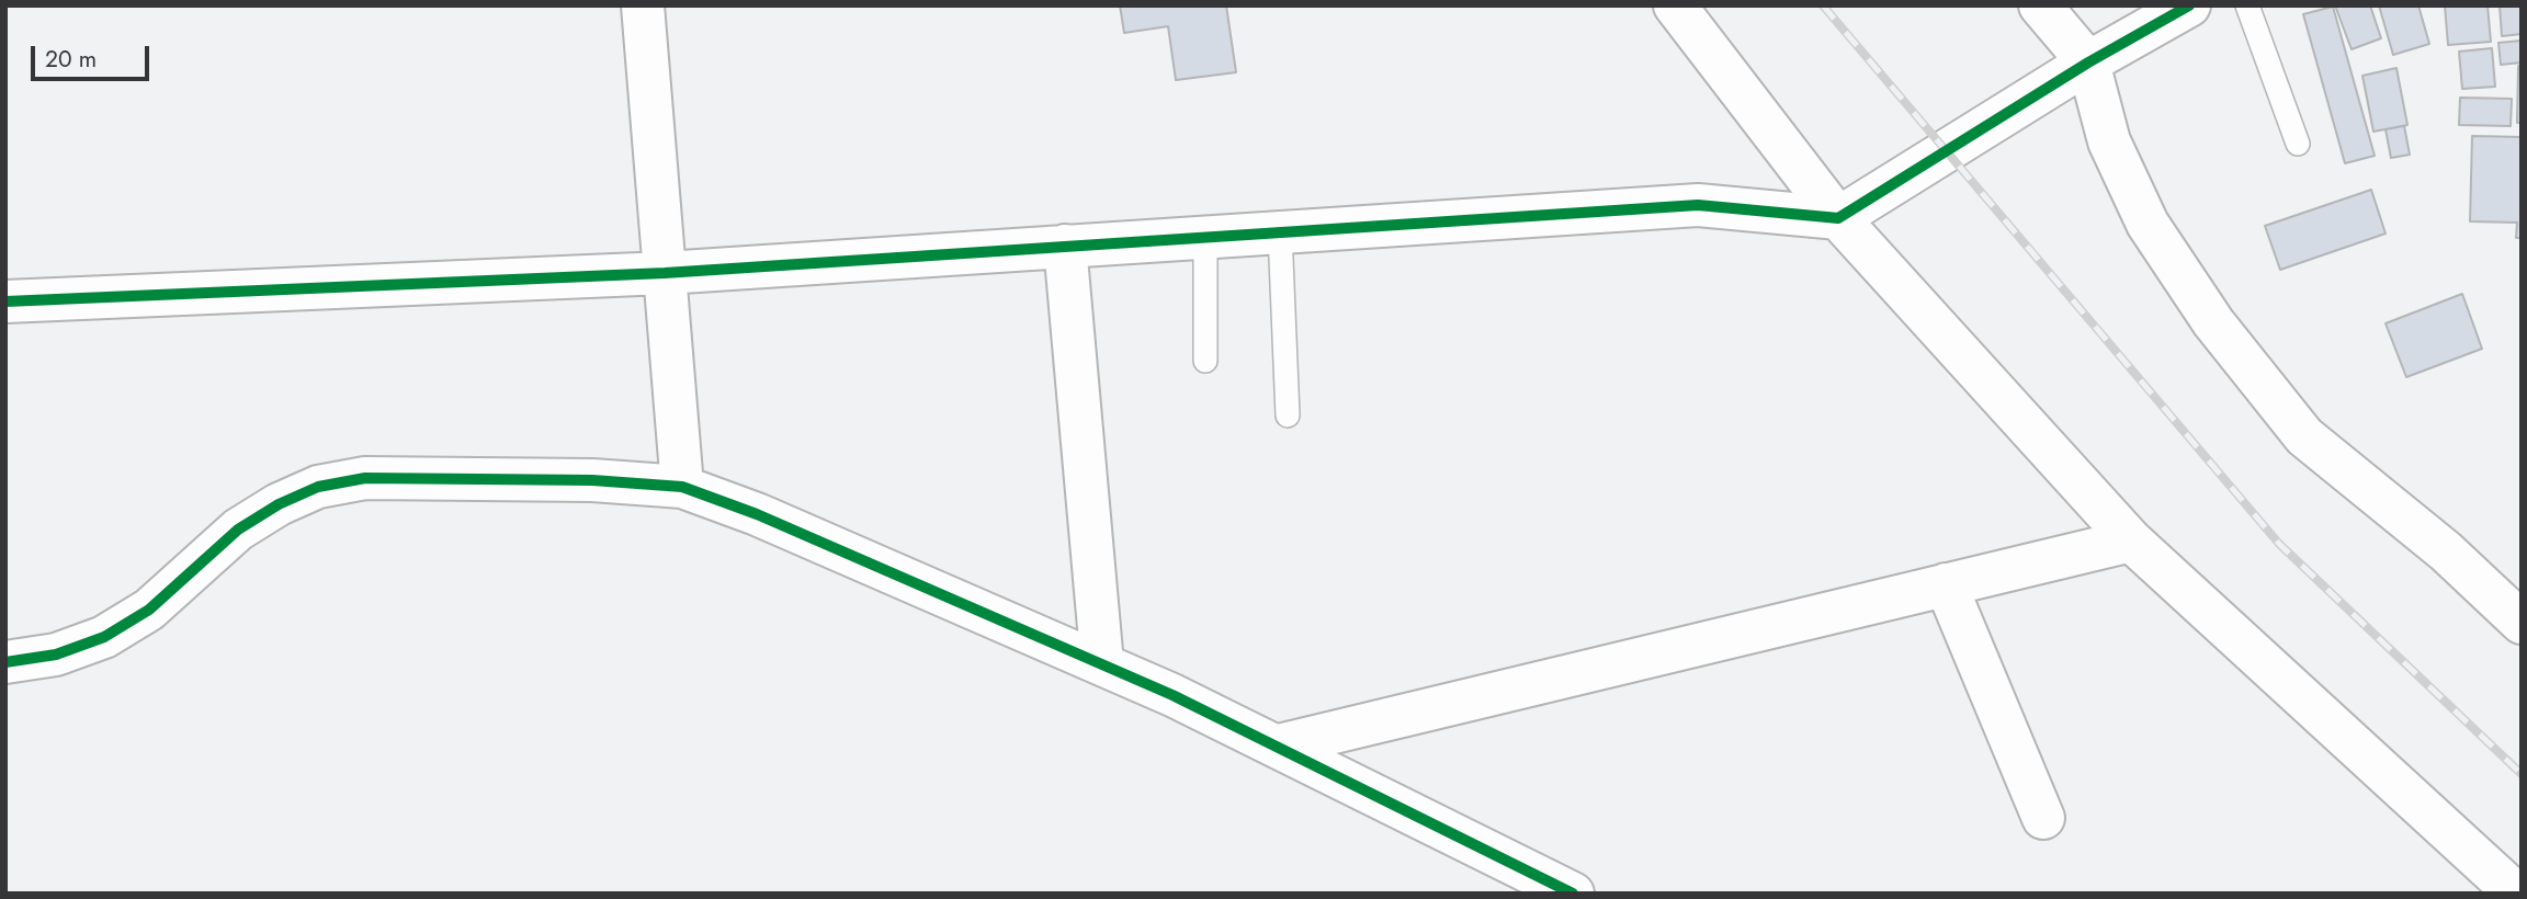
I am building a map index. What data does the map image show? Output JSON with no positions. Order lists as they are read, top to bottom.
{
  "scale_bar": "20 m"
}
